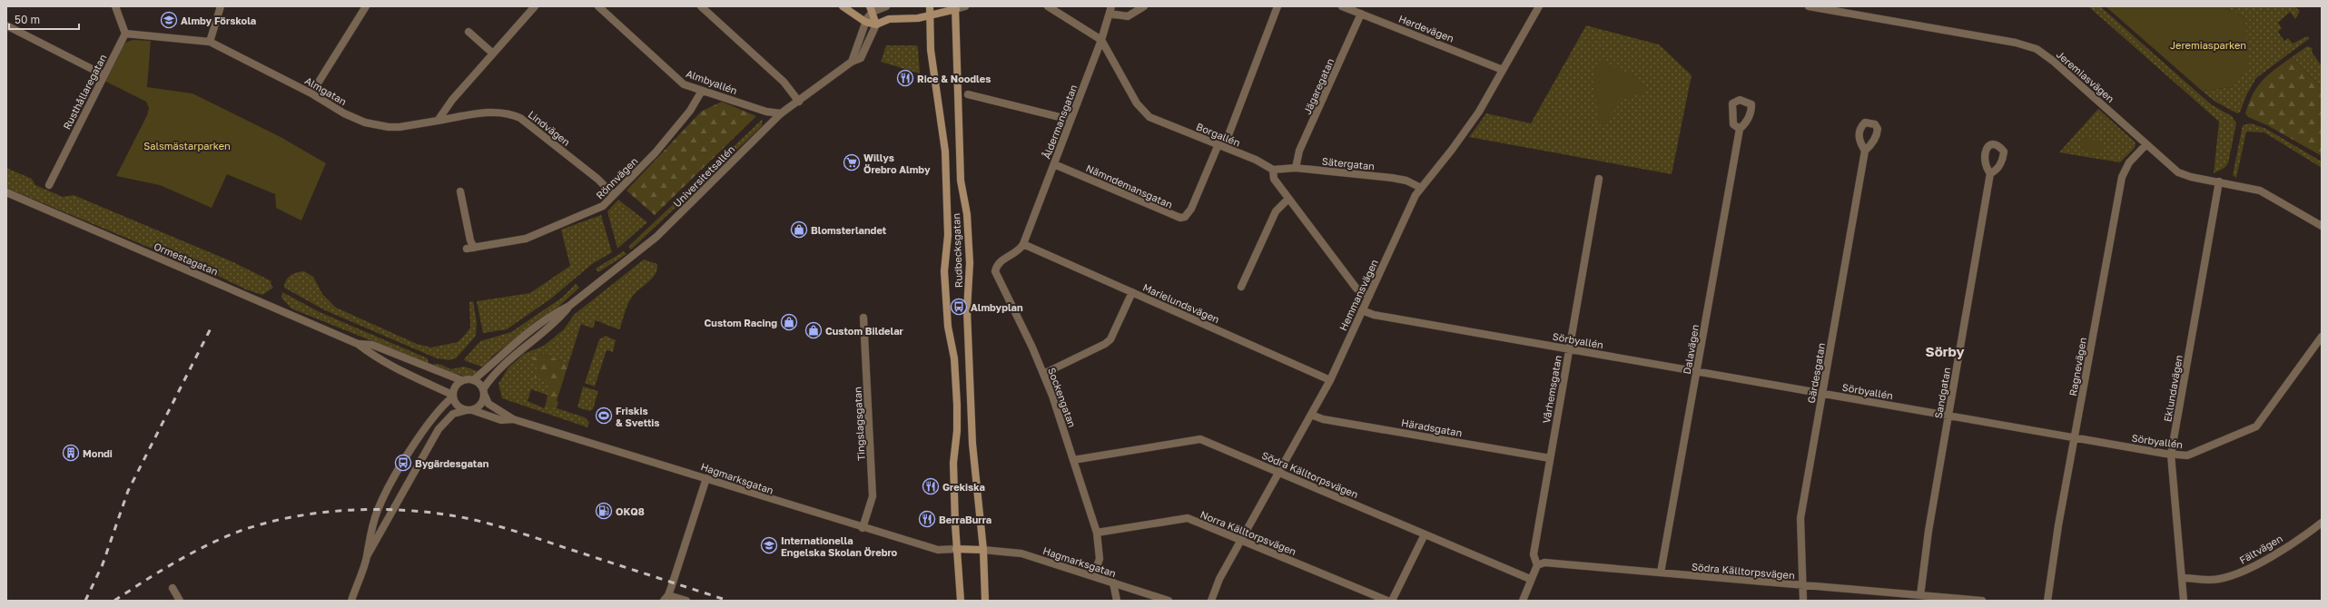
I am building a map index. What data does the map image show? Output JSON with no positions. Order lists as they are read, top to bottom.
{
  "streets": {
    "main road": ["Rudbecksgatan"],
    "street": [
      "Herdevägen",
      "Jeremiasvägen",
      "Almbyallén",
      "Jägaregatan",
      "Almgatan",
      "Rusthållaregatan",
      "Åldermansgatan",
      "Lindvägen",
      "Borgallén",
      "Sätergatan",
      "Universitetsallén",
      "Rönnvägen",
      "Nämndemansgatan",
      "Ormestagatan",
      "Hemmansvägen",
      "Marielundsvägen",
      "Sörbyallén",
      "Dalavägen",
      "Ragnevägen",
      "Gärdesgatan",
      "Eklundavägen",
      "Vårhemsgatan",
      "Sandgatan",
      "Sockengatan",
      "Tingslagsgatan",
      "Häradsgatan",
      "Södra Källtorpsvägen",
      "Hagmarksgatan",
      "Norra Källtorpsvägen",
      "Fältvägen"
    ]
  },
  "crossings": [
    ["Herdevägen", "Jägaregatan"],
    ["Herdevägen", "Hemmansvägen"],
    ["Jeremiasvägen", "Ragnevägen"],
    ["Jeremiasvägen", "Eklundavägen"],
    ["Almbyallén", "Universitetsallén"],
    ["Almbyallén", "Rönnvägen"],
    ["Jägaregatan", "Sätergatan"],
    ["Almgatan", "Rusthållaregatan"],
    ["Almgatan", "Lindvägen"],
    ["Åldermansgatan", "Borgallén"],
    ["Åldermansgatan", "Nämndemansgatan"],
    ["Åldermansgatan", "Marielundsvägen"],
    ["Åldermansgatan", "Sockengatan"],
    ["Lindvägen", "Rönnvägen"],
    ["Borgallén", "Sätergatan"],
    ["Borgallén", "Nämndemansgatan"],
    ["Sätergatan", "Hemmansvägen"],
    ["Universitetsallén", "Ormestagatan"],
    ["Universitetsallén", "Hagmarksgatan"],
    ["Rudbecksgatan", "Hagmarksgatan"],
    ["Ormestagatan", "Hagmarksgatan"],
    ["Hemmansvägen", "Marielundsvägen"],
    ["Hemmansvägen", "Sörbyallén"],
    ["Hemmansvägen", "Häradsgatan"],
    ["Hemmansvägen", "Södra Källtorpsvägen"],
    ["Hemmansvägen", "Norra Källtorpsvägen"],
    ["Marielundsvägen", "Sockengatan"],
    ["Sörbyallén", "Dalavägen"],
    ["Sörbyallén", "Ragnevägen"],
    ["Sörbyallén", "Gärdesgatan"],
    ["Sörbyallén", "Eklundavägen"],
    ["Sörbyallén", "Vårhemsgatan"],
    ["Sörbyallén", "Sandgatan"],
    ["Dalavägen", "Södra Källtorpsvägen"],
    ["Gärdesgatan", "Södra Källtorpsvägen"],
    ["Eklundavägen", "Fältvägen"],
    ["Vårhemsgatan", "Häradsgatan"],
    ["Vårhemsgatan", "Södra Källtorpsvägen"],
    ["Sandgatan", "Södra Källtorpsvägen"],
    ["Sockengatan", "Södra Källtorpsvägen"],
    ["Sockengatan", "Hagmarksgatan"],
    ["Sockengatan", "Norra Källtorpsvägen"],
    ["Tingslagsgatan", "Hagmarksgatan"]
  ],
  "districts": ["Sörby"],
  "parks": ["Jeremiasparken", "Salsmästarparken"],
  "places": {
    "school or university": ["Almby Förskola", "Internationella Engelska Skolan Örebro"],
    "restaurant": ["Rice & Noodles", "Grekiska", "BerraBurra"],
    "supermarket": ["Willys Örebro Almby"],
    "shop": ["Blomsterlandet", "Custom Racing", "Custom Bildelar"],
    "bus stop": ["Almbyplan", "Bygärdesgatan"],
    "sports": ["Friskis & Svettis"],
    "building": ["Mondi"],
    "fuel station": ["OKQ8"]
  },
  "scale_bar": "50 m"
}
